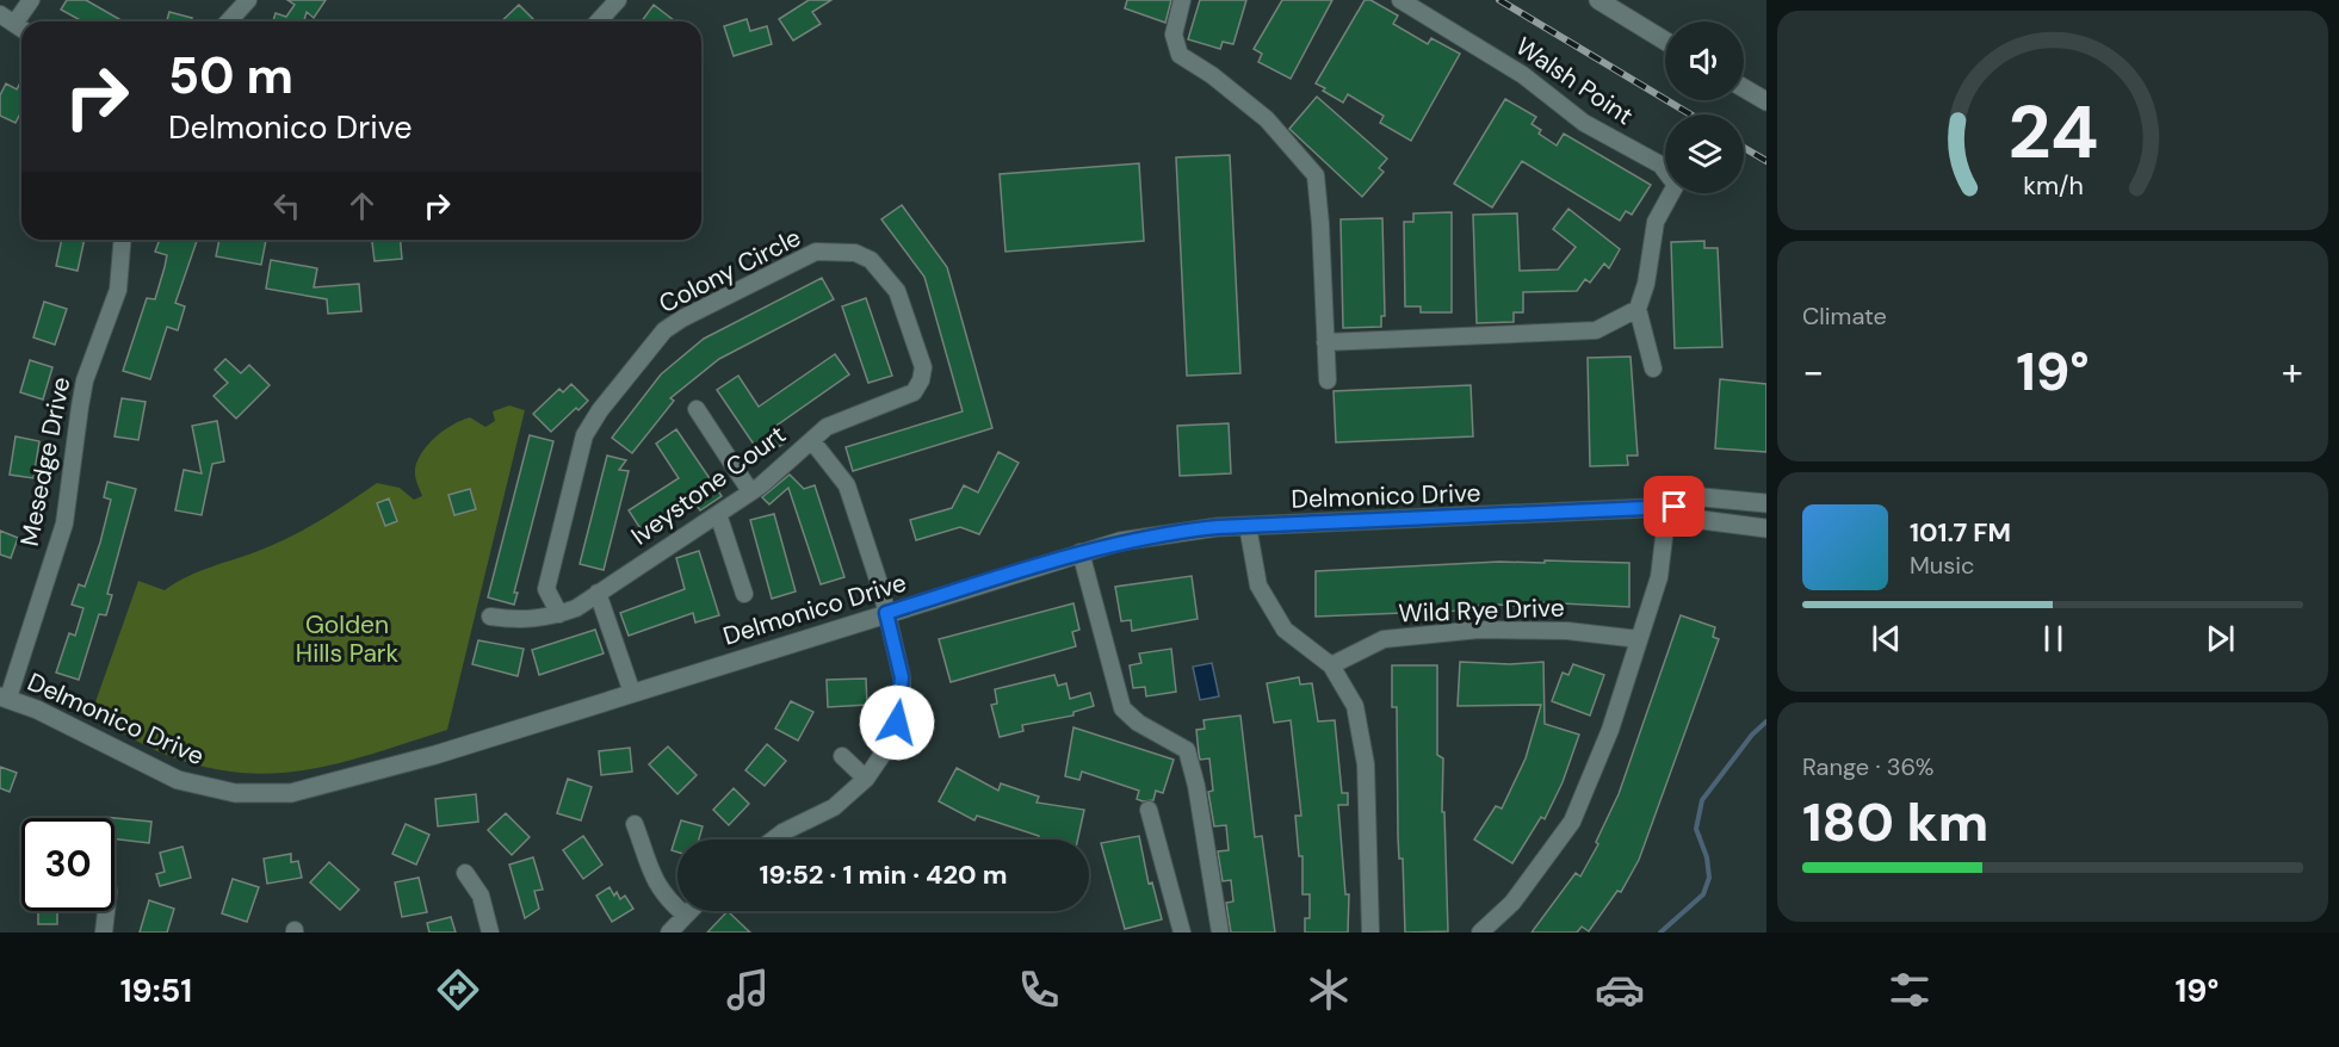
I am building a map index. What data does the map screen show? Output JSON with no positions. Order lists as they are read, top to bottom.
{
  "streets": {
    "street": [
      "Walsh Point",
      "Colony Circle",
      "Mesedge Drive",
      "Iveystone Court",
      "Delmonico Drive",
      "Wild Rye Drive"
    ]
  },
  "crossings": [
    ["Colony Circle", "Iveystone Court"],
    ["Mesedge Drive", "Delmonico Drive"],
    ["Iveystone Court", "Delmonico Drive"]
  ],
  "parks": ["Golden Hills Park"],
  "page": {
    "turn": ["50 m", "Delmonico Drive"],
    "tile": [
      "Climate",
      ["Range · 36%", "180 km"]
    ],
    "heat": ["−", "19°", "+"],
    "song": ["101.7 FM", "Music"],
    "limit": "30",
    "trip": "19:52 · 1 min · 420 m",
    "tabs": ["19:51", "19°"],
    "gauge": ["24", "km/h"]
  }
}
